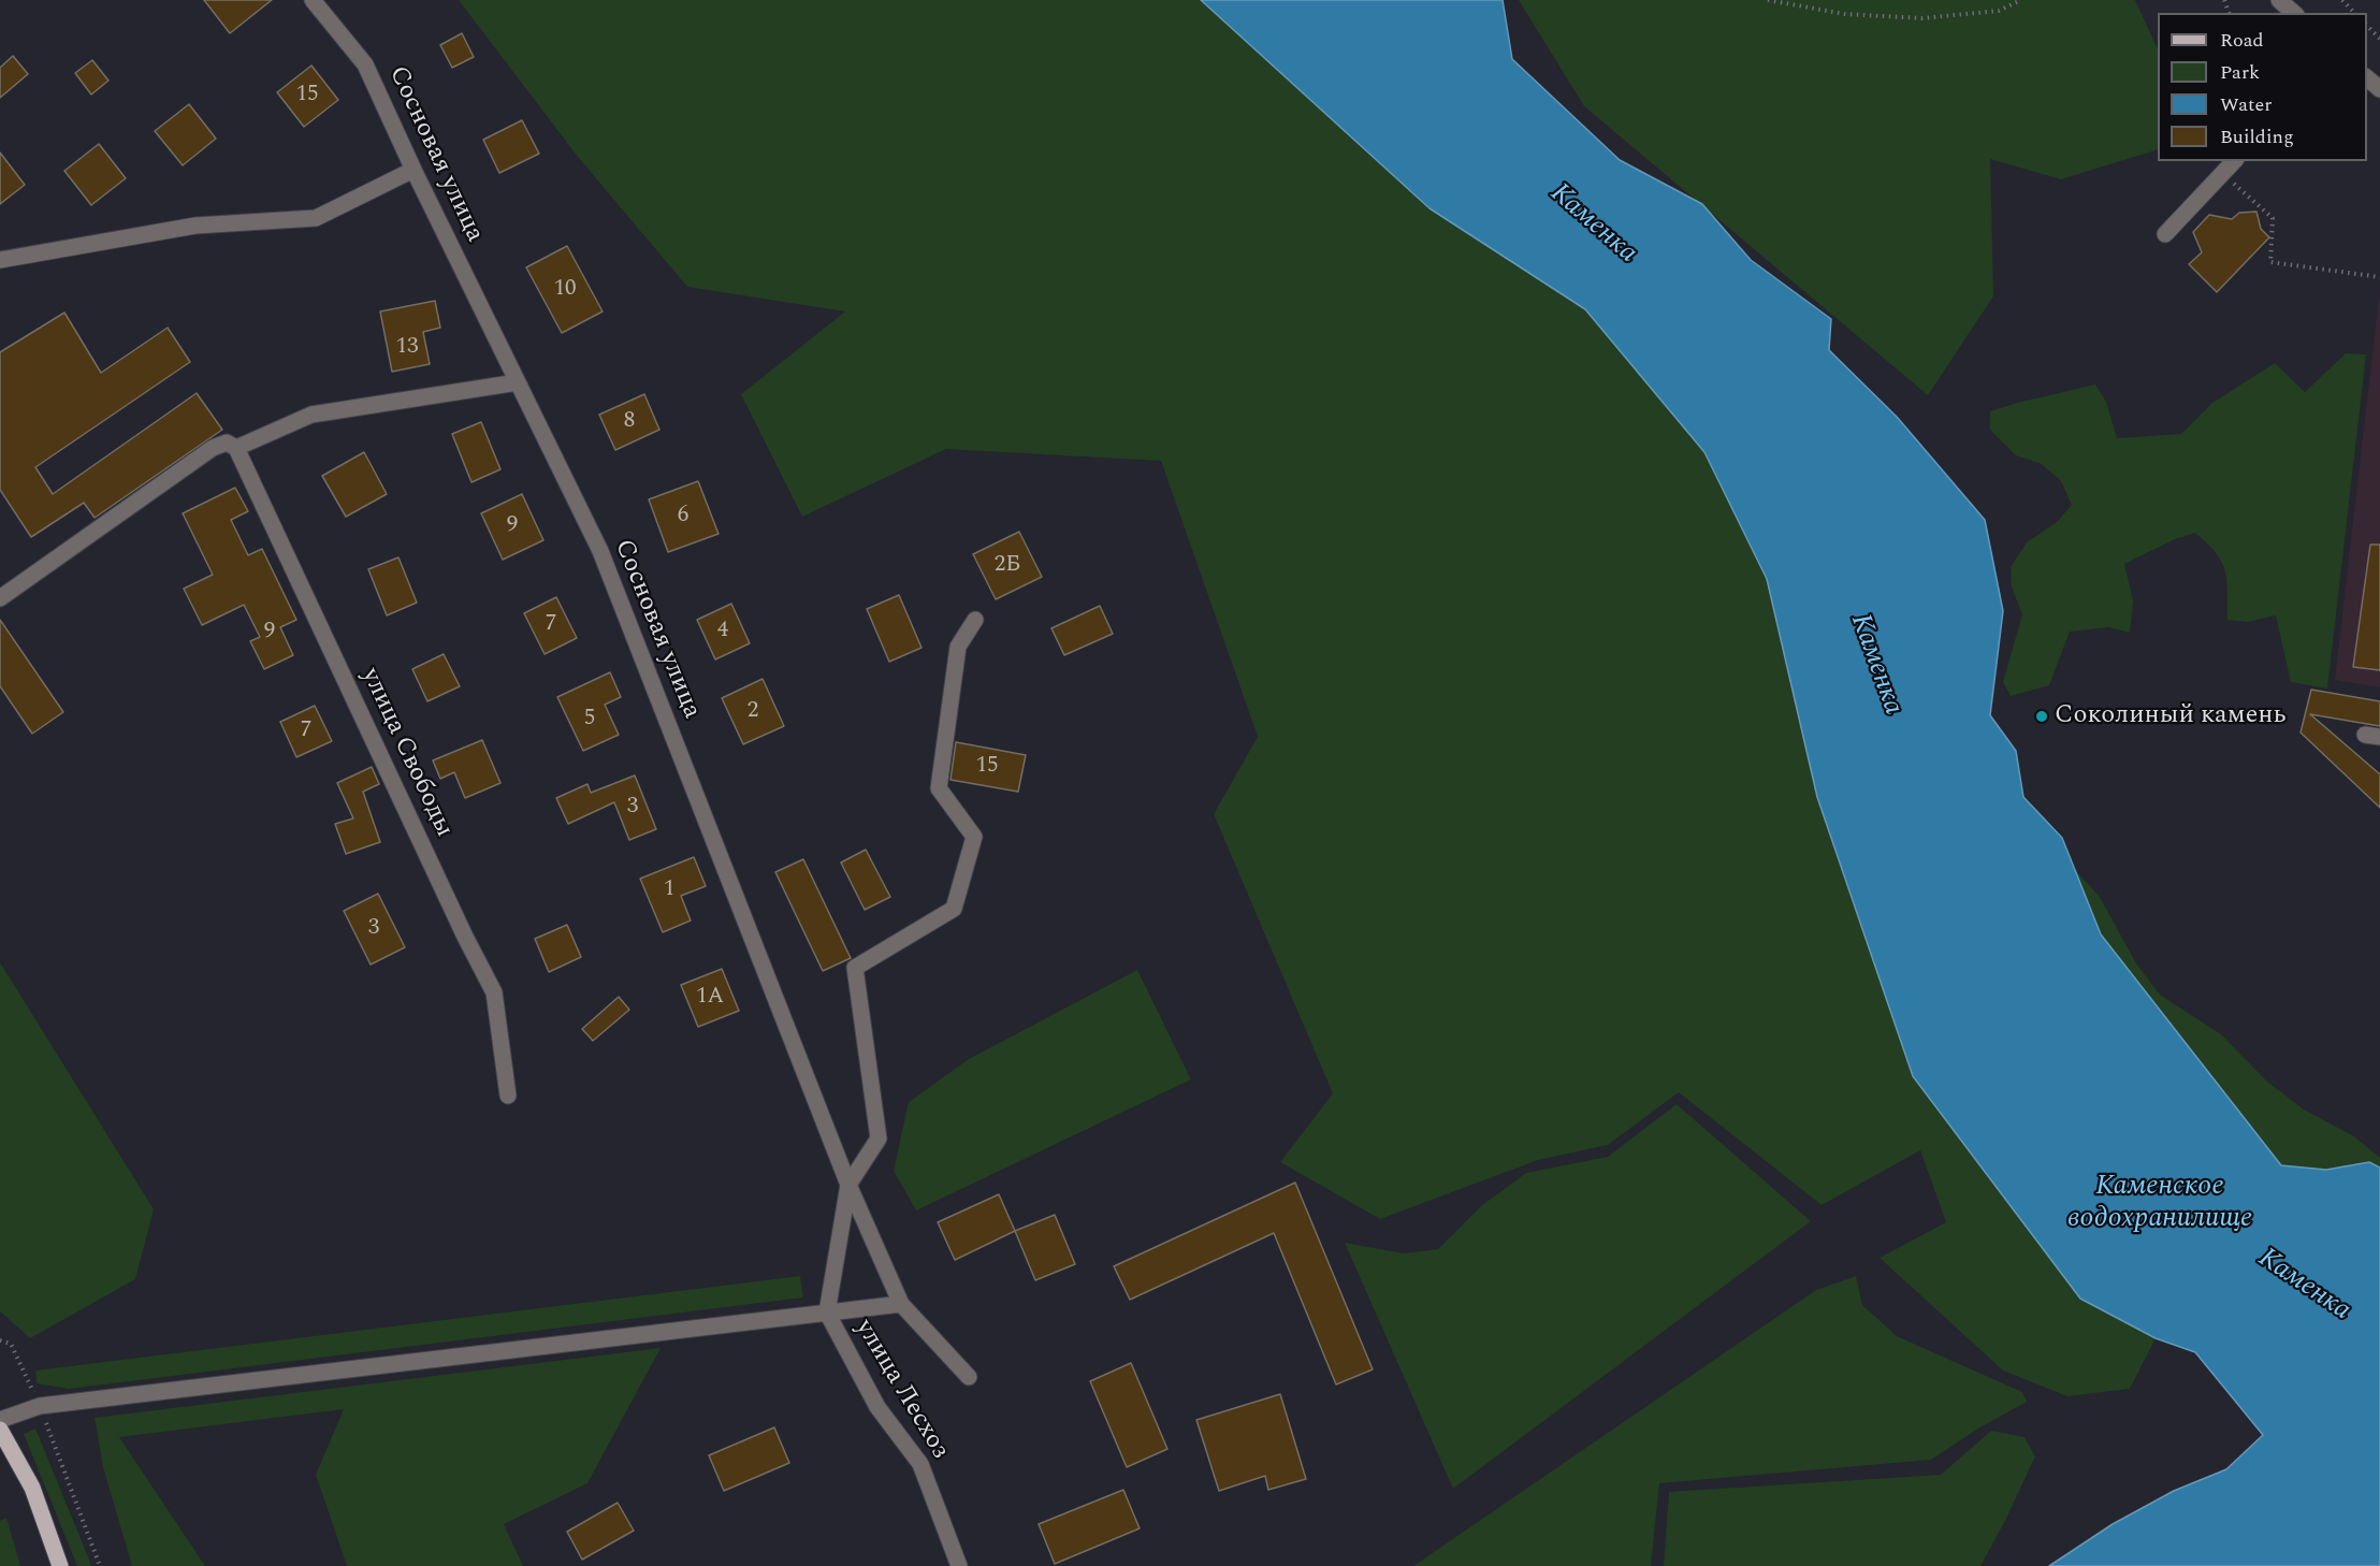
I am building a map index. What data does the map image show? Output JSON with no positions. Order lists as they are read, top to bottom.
{
  "streets": {
    "street": ["Сосновая улица", "улица Свободы", "улица Лесхоз"]
  },
  "water": ["Каменка", "Каменское водохранилище"],
  "places": ["Соколиный камень"],
  "house_numbers": [
    "15",
    "10",
    "13",
    "8",
    "6",
    "9",
    "2Б",
    "7",
    "4",
    "9",
    "2",
    "5",
    "7",
    "15",
    "3",
    "1",
    "3",
    "1А"
  ],
  "legend": [
    "Road",
    "Park",
    "Water",
    "Building"
  ]
}
